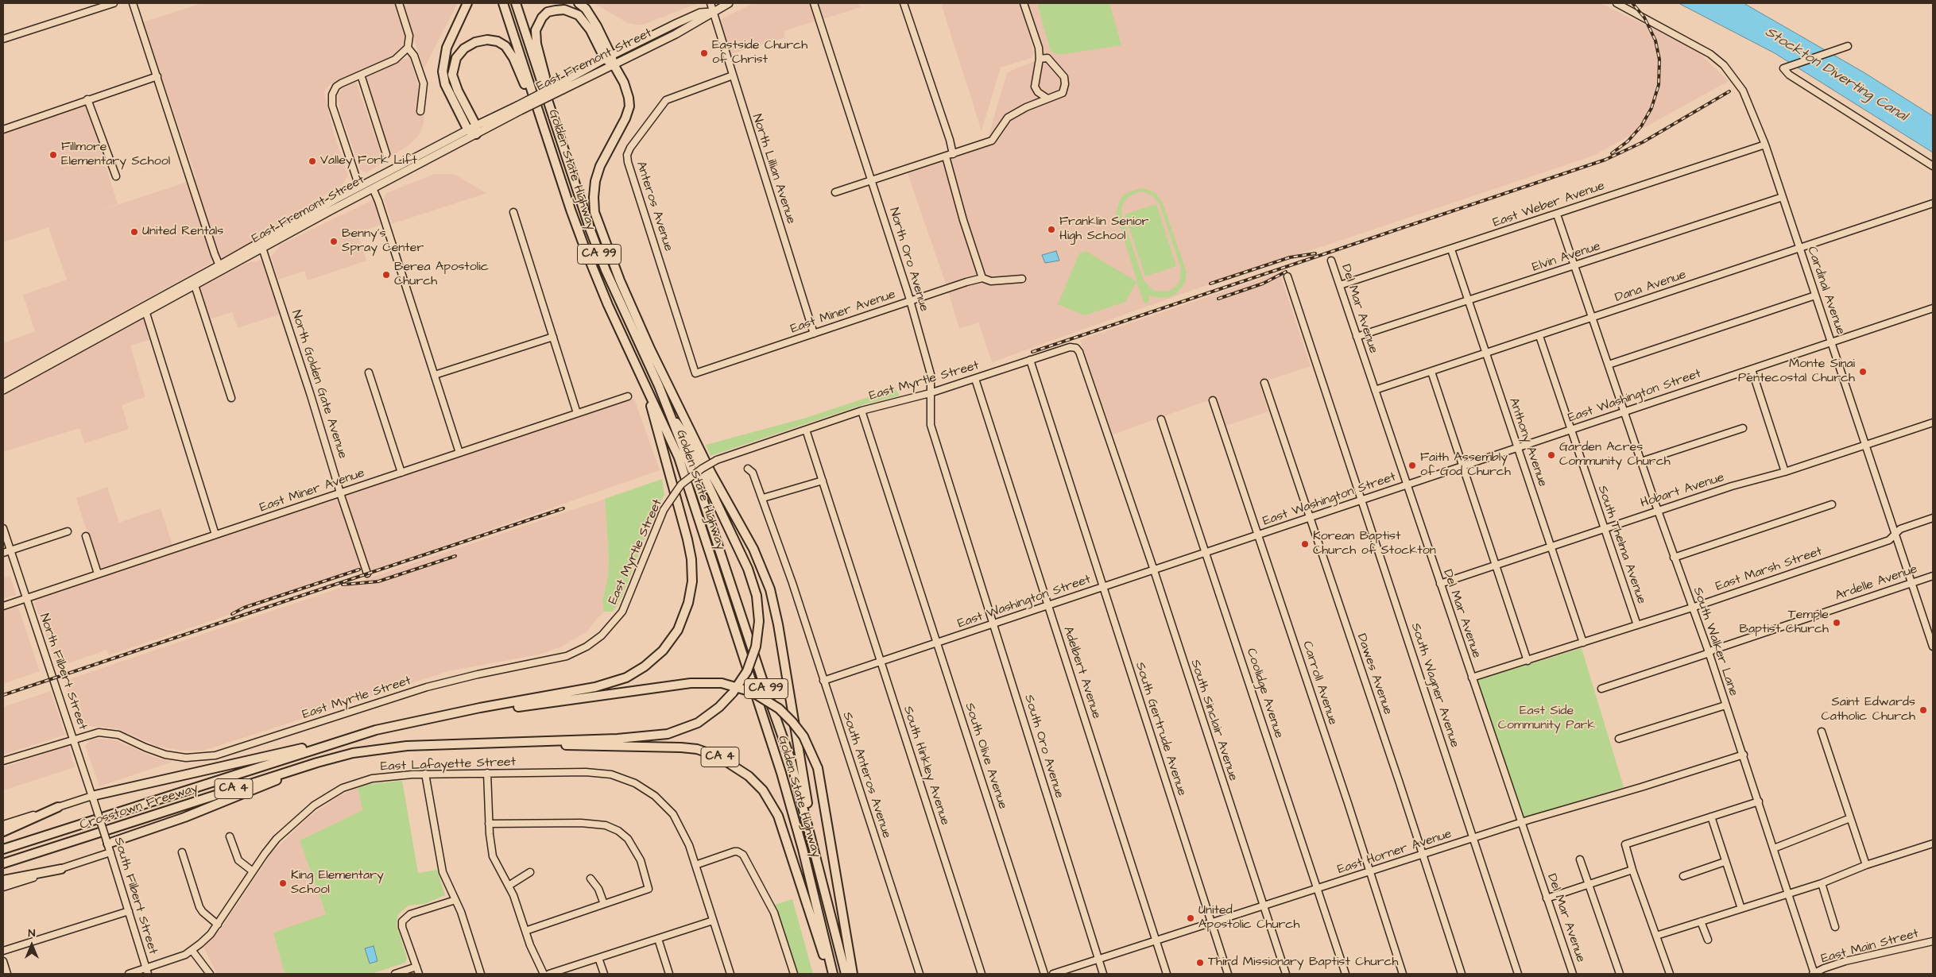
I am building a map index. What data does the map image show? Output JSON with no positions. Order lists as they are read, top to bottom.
{
  "streets": {
    "highway": [
      "Golden State Highway",
      "CA 99",
      "CA 4",
      "Crosstown Freeway"
    ],
    "main road": ["East Fremont Street"],
    "street": [
      "North Lillian Avenue",
      "East Weber Avenue",
      "Anteros Avenue",
      "Elvin Avenue",
      "North Oro Avenue",
      "Dana Avenue",
      "Cardinal Avenue",
      "Del Mar Avenue",
      "East Miner Avenue",
      "East Myrtle Street",
      "North Golden Gate Avenue",
      "East Washington Street",
      "Anthony Avenue",
      "Hobart Avenue",
      "South Thelma Avenue",
      "East Marsh Street",
      "Ardelle Avenue",
      "South Walker Lane",
      "North Filbert Street",
      "Adelbert Avenue",
      "Dawes Avenue",
      "Carroll Avenue",
      "South Wagner Avenue",
      "Coolidge Avenue",
      "South Sinclair Avenue",
      "South Gertrude Avenue",
      "South Oro Avenue",
      "South Olive Avenue",
      "East Lafayette Street",
      "South Hinkley Avenue",
      "South Anteros Avenue",
      "East Horner Avenue",
      "South Filbert Street",
      "East Main Street"
    ]
  },
  "crossings": [
    ["East Fremont Street", "North Lillian Avenue"],
    ["East Fremont Street", "North Golden Gate Avenue"],
    ["North Lillian Avenue", "Anteros Avenue"],
    ["North Lillian Avenue", "East Miner Avenue"],
    ["East Weber Avenue", "Cardinal Avenue"],
    ["East Weber Avenue", "Del Mar Avenue"],
    ["East Weber Avenue", "Anthony Avenue"],
    ["East Weber Avenue", "South Walker Lane"],
    ["Anteros Avenue", "East Miner Avenue"],
    ["Elvin Avenue", "Cardinal Avenue"],
    ["Elvin Avenue", "Del Mar Avenue"],
    ["Elvin Avenue", "Anthony Avenue"],
    ["Elvin Avenue", "South Walker Lane"],
    ["North Oro Avenue", "East Miner Avenue"],
    ["North Oro Avenue", "East Myrtle Street"],
    ["North Oro Avenue", "South Oro Avenue"],
    ["Dana Avenue", "Cardinal Avenue"],
    ["Dana Avenue", "Del Mar Avenue"],
    ["Dana Avenue", "Anthony Avenue"],
    ["Dana Avenue", "South Thelma Avenue"],
    ["Dana Avenue", "South Walker Lane"],
    ["Cardinal Avenue", "East Washington Street"],
    ["Cardinal Avenue", "Hobart Avenue"],
    ["Cardinal Avenue", "East Marsh Street"],
    ["Cardinal Avenue", "Ardelle Avenue"],
    ["Del Mar Avenue", "East Washington Street"],
    ["Del Mar Avenue", "Hobart Avenue"],
    ["Del Mar Avenue", "East Marsh Street"],
    ["Del Mar Avenue", "East Horner Avenue"],
    ["East Miner Avenue", "North Golden Gate Avenue"],
    ["East Miner Avenue", "North Filbert Street"],
    ["East Myrtle Street", "North Filbert Street"],
    ["East Myrtle Street", "Adelbert Avenue"],
    ["East Myrtle Street", "South Sinclair Avenue"],
    ["East Myrtle Street", "South Gertrude Avenue"],
    ["East Myrtle Street", "South Olive Avenue"],
    ["East Myrtle Street", "South Hinkley Avenue"],
    ["East Washington Street", "Anthony Avenue"],
    ["East Washington Street", "South Thelma Avenue"],
    ["East Washington Street", "South Walker Lane"],
    ["East Washington Street", "Adelbert Avenue"],
    ["East Washington Street", "Dawes Avenue"],
    ["East Washington Street", "Carroll Avenue"],
    ["East Washington Street", "South Wagner Avenue"],
    ["East Washington Street", "Coolidge Avenue"],
    ["East Washington Street", "South Sinclair Avenue"],
    ["East Washington Street", "South Gertrude Avenue"],
    ["East Washington Street", "South Oro Avenue"],
    ["East Washington Street", "South Olive Avenue"],
    ["East Washington Street", "South Hinkley Avenue"],
    ["East Washington Street", "South Anteros Avenue"],
    ["Anthony Avenue", "Hobart Avenue"],
    ["Anthony Avenue", "East Marsh Street"],
    ["Hobart Avenue", "South Thelma Avenue"],
    ["Hobart Avenue", "South Walker Lane"],
    ["South Thelma Avenue", "East Marsh Street"],
    ["East Marsh Street", "South Walker Lane"],
    ["Ardelle Avenue", "South Walker Lane"],
    ["South Walker Lane", "East Horner Avenue"],
    ["South Walker Lane", "East Main Street"],
    ["North Filbert Street", "South Filbert Street"],
    ["Adelbert Avenue", "East Horner Avenue"],
    ["Dawes Avenue", "East Horner Avenue"],
    ["Carroll Avenue", "East Horner Avenue"],
    ["South Wagner Avenue", "East Horner Avenue"],
    ["Coolidge Avenue", "East Horner Avenue"],
    ["South Sinclair Avenue", "East Horner Avenue"],
    ["South Gertrude Avenue", "East Horner Avenue"],
    ["South Oro Avenue", "East Horner Avenue"],
    ["CA 4", "Crosstown Freeway"],
    ["East Lafayette Street", "South Filbert Street"]
  ],
  "water": ["Stockton Diverting Canal"],
  "parks": ["East Side Community Park"],
  "places": [
    "Eastside Church of Christ",
    "Fillmore Elementary School",
    "Valley Fork Lift",
    "Franklin Senior High School",
    "United Rentals",
    "Benny's Spray Center",
    "Berea Apostolic Church",
    "Monte Sinai Pentecostal Church",
    "Garden Acres Community Church",
    "Faith Assembly of God Church",
    "Korean Baptist Church of Stockton",
    "Temple Baptist Church",
    "Saint Edwards Catholic Church",
    "King Elementary School",
    "United Apostolic Church",
    "Third Missionary Baptist Church"
  ],
  "north": "top"
}
